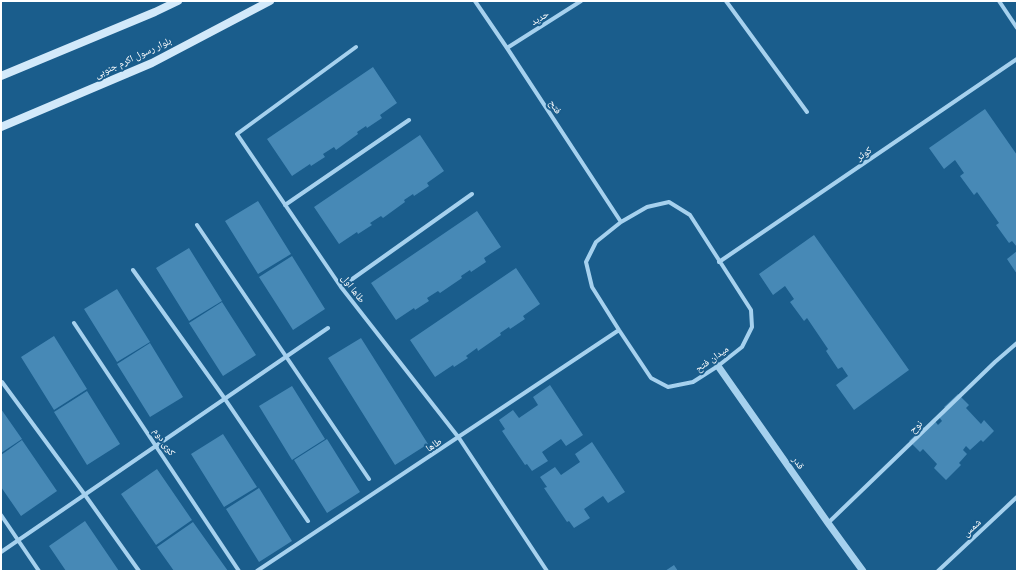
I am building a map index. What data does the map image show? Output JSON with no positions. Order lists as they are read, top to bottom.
{
  "streets": {
    "main road": ["بلوار رسول اکرم جنوبی"],
    "street": [
      "حدید",
      "فتح",
      "کوثر",
      "طاها اول",
      "میدان فتح",
      "نوح",
      "کوی دوم",
      "طاها",
      "قدر",
      "شمس"
    ]
  },
  "crossings": [
    ["حدید", "فتح"],
    ["فتح", "میدان فتح"],
    ["کوثر", "میدان فتح"],
    ["طاها اول", "طاها"],
    ["میدان فتح", "طاها"],
    ["میدان فتح", "قدر"],
    ["نوح", "قدر"]
  ]
}
